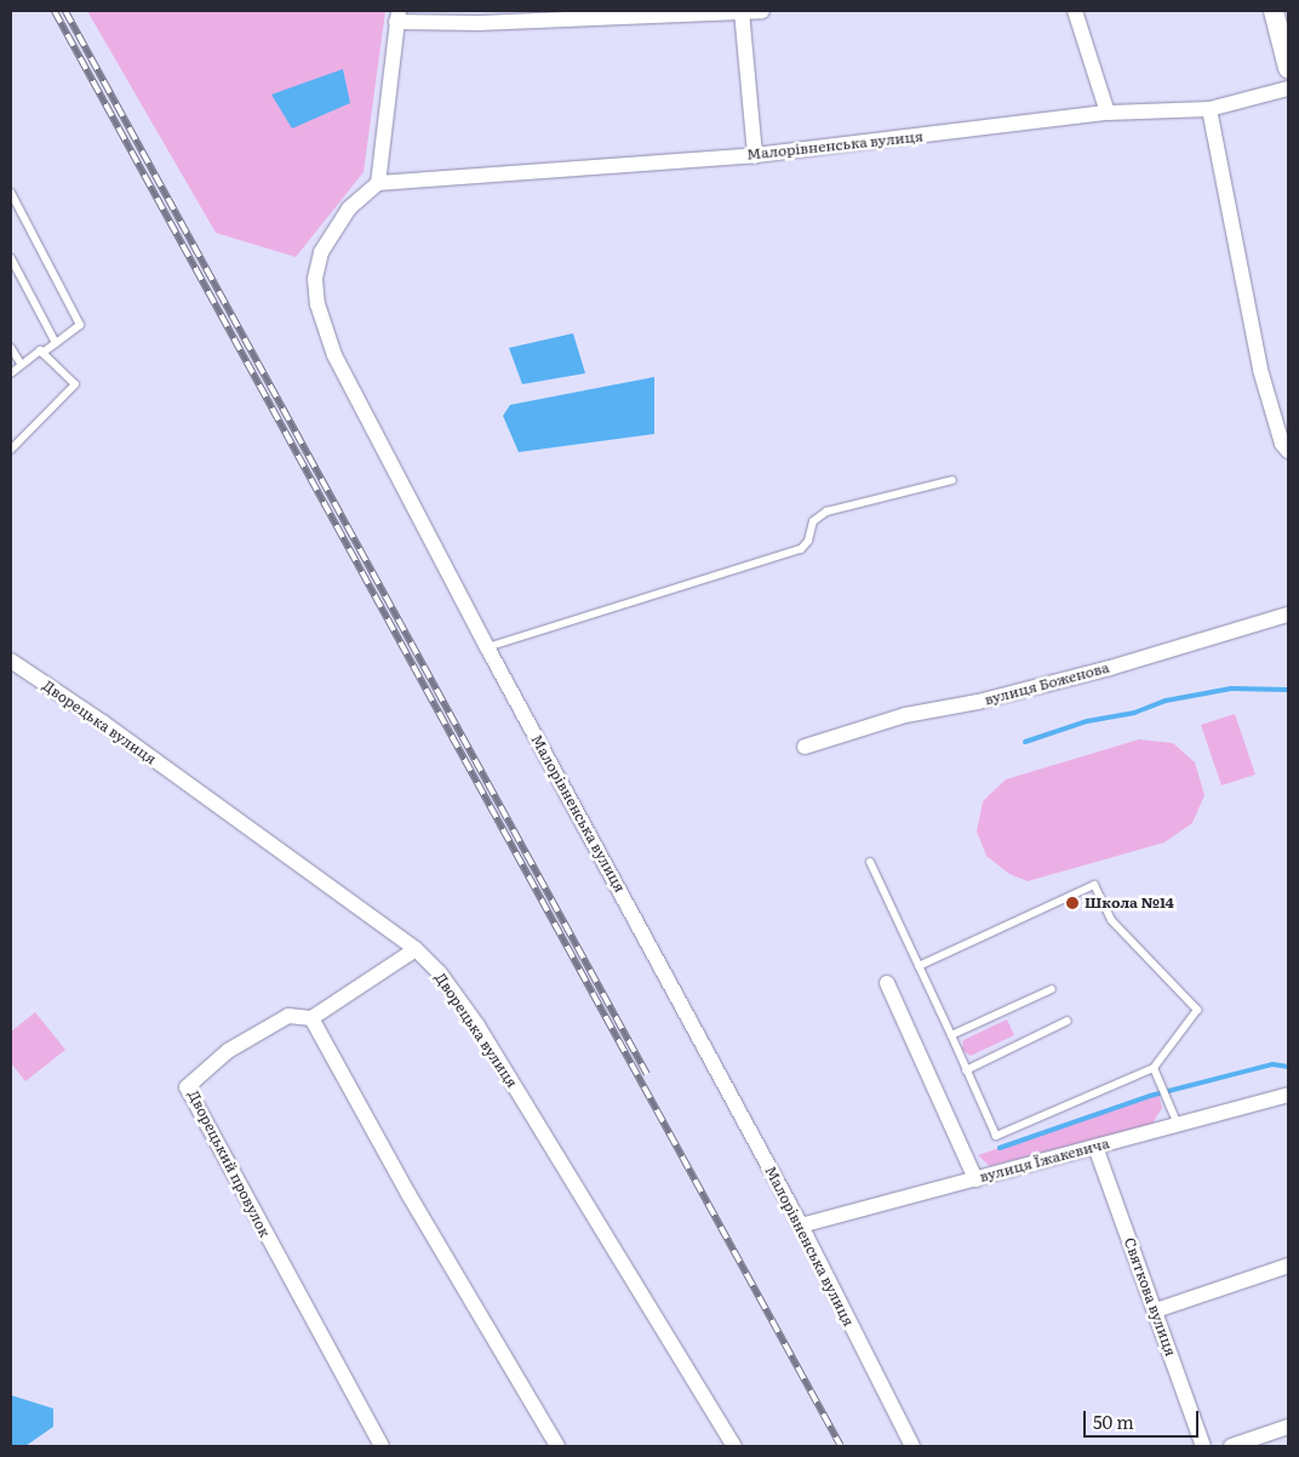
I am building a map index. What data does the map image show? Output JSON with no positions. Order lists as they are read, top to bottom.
{
  "streets": {
    "street": [
      "Малорівненська вулиця",
      "вулиця Боженова",
      "Дворецька вулиця",
      "вулиця Їжакевича",
      "Дворецький провулок",
      "Святкова вулиця"
    ]
  },
  "crossings": [
    ["Малорівненська вулиця", "вулиця Їжакевича"],
    ["Дворецька вулиця", "Дворецький провулок"],
    ["вулиця Їжакевича", "Святкова вулиця"]
  ],
  "places": ["Школа №14"],
  "scale_bar": "50 m"
}
